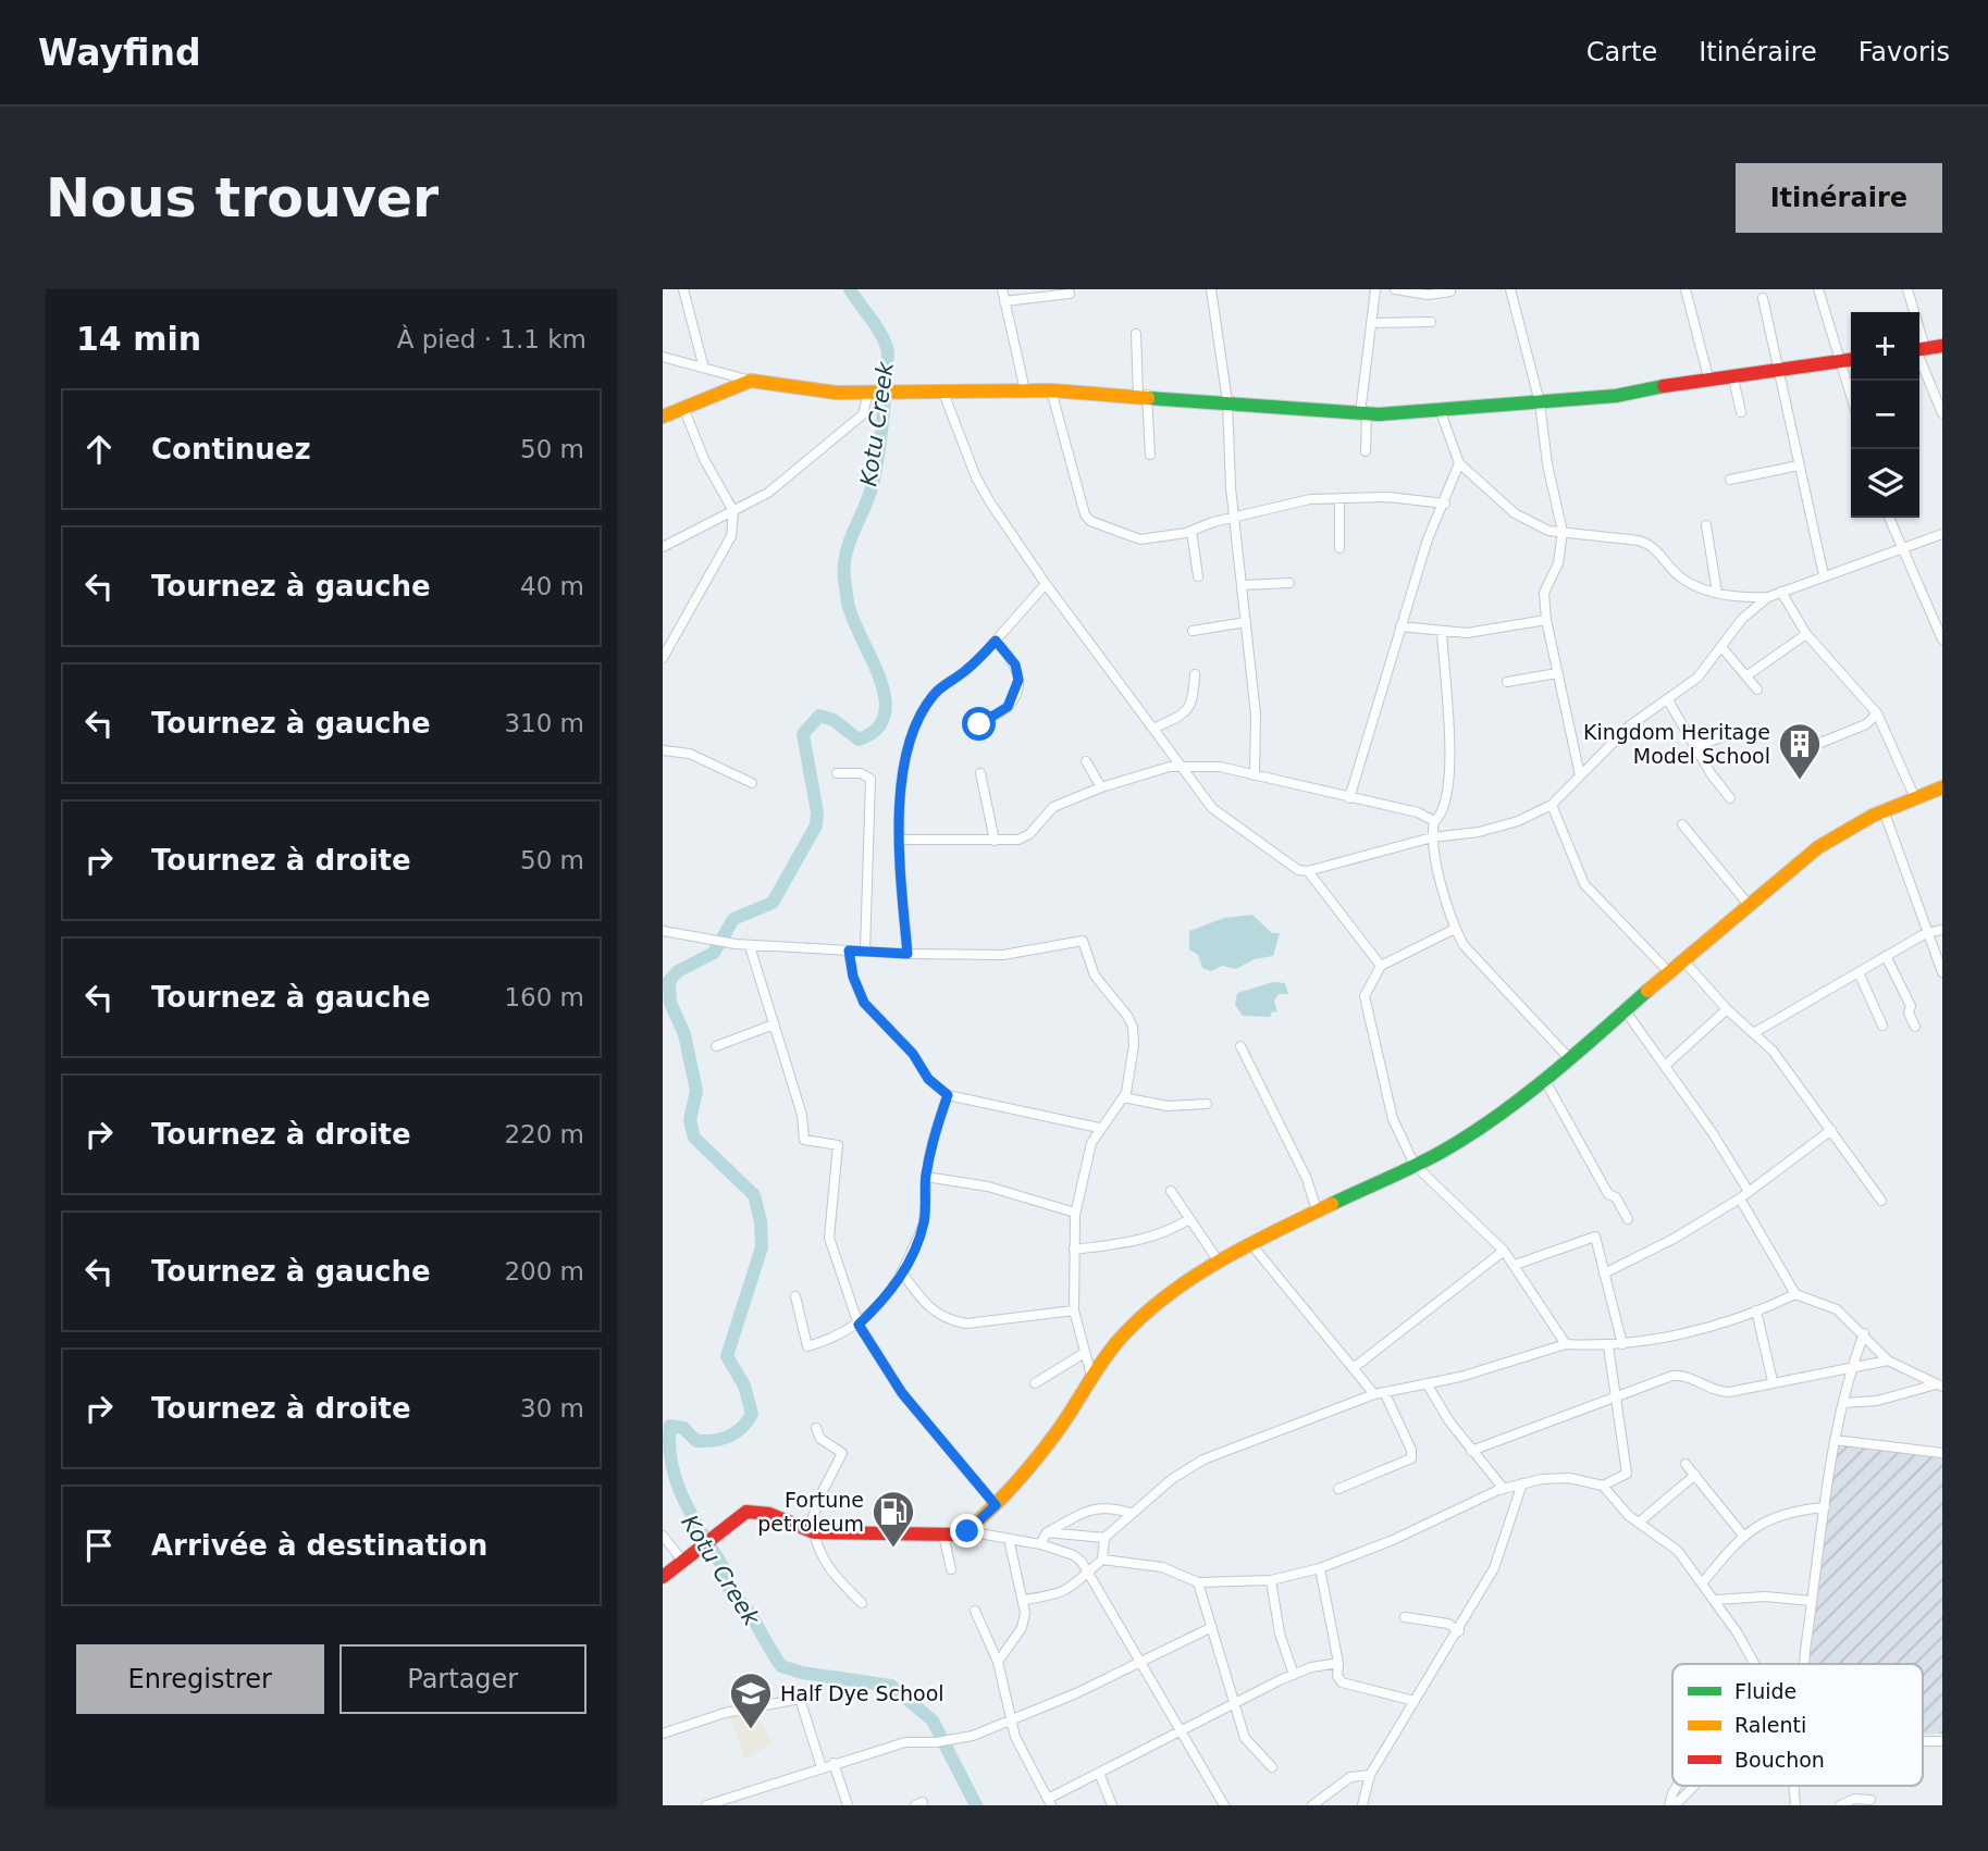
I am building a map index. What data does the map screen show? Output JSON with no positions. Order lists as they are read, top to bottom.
{
  "water": ["Kotu Creek"],
  "places": {
    "building": ["Kingdom Heritage Model School"],
    "fuel station": ["Fortune petroleum"],
    "school or university": ["Half Dye School"]
  },
  "legend": ["Fluide", "Ralenti", "Bouchon"],
  "page": {
    "header": "Wayfind",
    "nav": ["Carte", "Itinéraire", "Favoris"],
    "buttons": [
      "Itinéraire",
      ["Enregistrer", "Partager"]
    ],
    "title": "Nous trouver",
    "heading": ["14 min", "À pied · 1.1 km"],
    "map_buttons": ["+", "−"],
    "list": [
      ["Continuez", "50 m"],
      ["Tournez à gauche", "40 m"],
      ["Tournez à gauche", "310 m"],
      ["Tournez à droite", "50 m"],
      ["Tournez à gauche", "160 m"],
      ["Tournez à droite", "220 m"],
      ["Tournez à gauche", "200 m"],
      ["Tournez à droite", "30 m"],
      "Arrivée à destination"
    ]
  }
}
